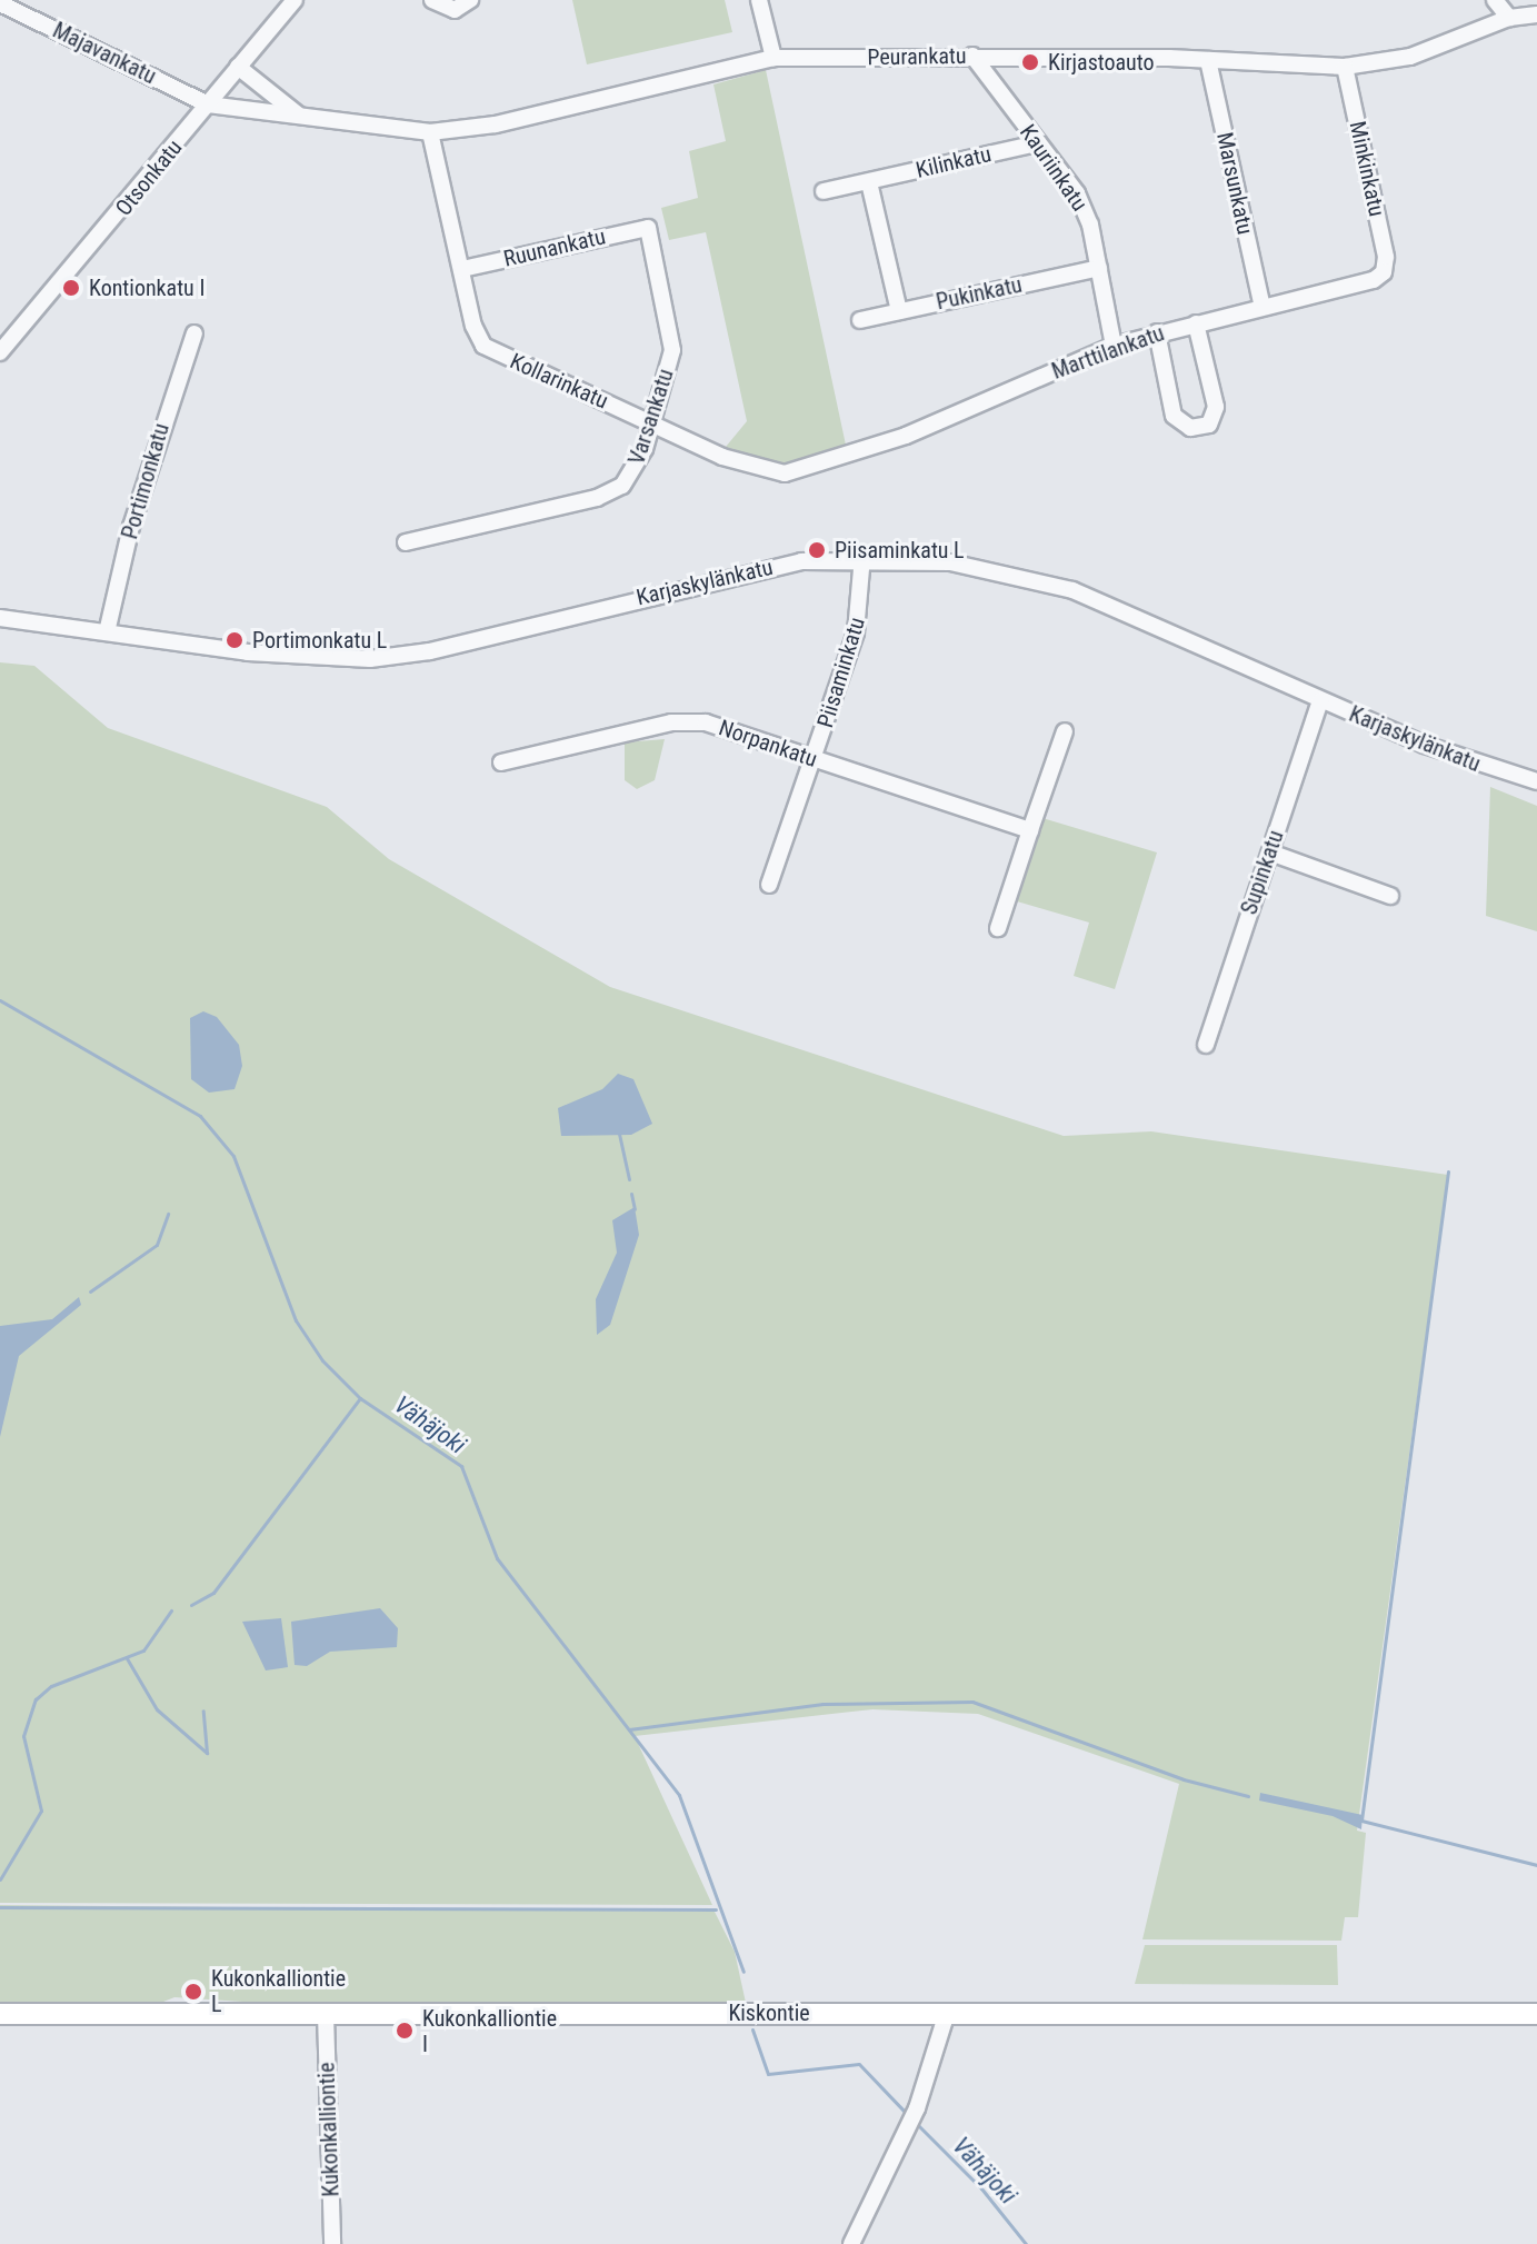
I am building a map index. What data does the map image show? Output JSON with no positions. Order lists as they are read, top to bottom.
{
  "streets": {
    "main road": ["Kiskontie"],
    "street": [
      "Majavankatu",
      "Peurankatu",
      "Kilinkatu",
      "Kauriinkatu",
      "Minkinkatu",
      "Otsonkatu",
      "Marsunkatu",
      "Ruunankatu",
      "Pukinkatu",
      "Marttilankatu",
      "Kollarinkatu",
      "Varsankatu",
      "Portimonkatu",
      "Karjaskylänkatu",
      "Piisaminkatu",
      "Norpankatu",
      "Supinkatu",
      "Kukonkalliontie"
    ]
  },
  "crossings": [
    ["Majavankatu", "Peurankatu"],
    ["Majavankatu", "Otsonkatu"],
    ["Peurankatu", "Kauriinkatu"],
    ["Peurankatu", "Minkinkatu"],
    ["Peurankatu", "Otsonkatu"],
    ["Peurankatu", "Marsunkatu"],
    ["Peurankatu", "Kollarinkatu"],
    ["Kilinkatu", "Kauriinkatu"],
    ["Kauriinkatu", "Pukinkatu"],
    ["Kauriinkatu", "Marttilankatu"],
    ["Minkinkatu", "Marttilankatu"],
    ["Marsunkatu", "Marttilankatu"],
    ["Ruunankatu", "Kollarinkatu"],
    ["Ruunankatu", "Varsankatu"],
    ["Marttilankatu", "Kollarinkatu"],
    ["Kollarinkatu", "Varsankatu"],
    ["Portimonkatu", "Karjaskylänkatu"],
    ["Karjaskylänkatu", "Piisaminkatu"],
    ["Karjaskylänkatu", "Supinkatu"],
    ["Piisaminkatu", "Norpankatu"],
    ["Kiskontie", "Kukonkalliontie"]
  ],
  "water": ["Vähäjoki"],
  "places": [
    "Kirjastoauto",
    "Kontionkatu I",
    "Piisaminkatu L",
    "Portimonkatu L",
    "Kukonkalliontie L",
    "Kukonkalliontie I"
  ]
}
